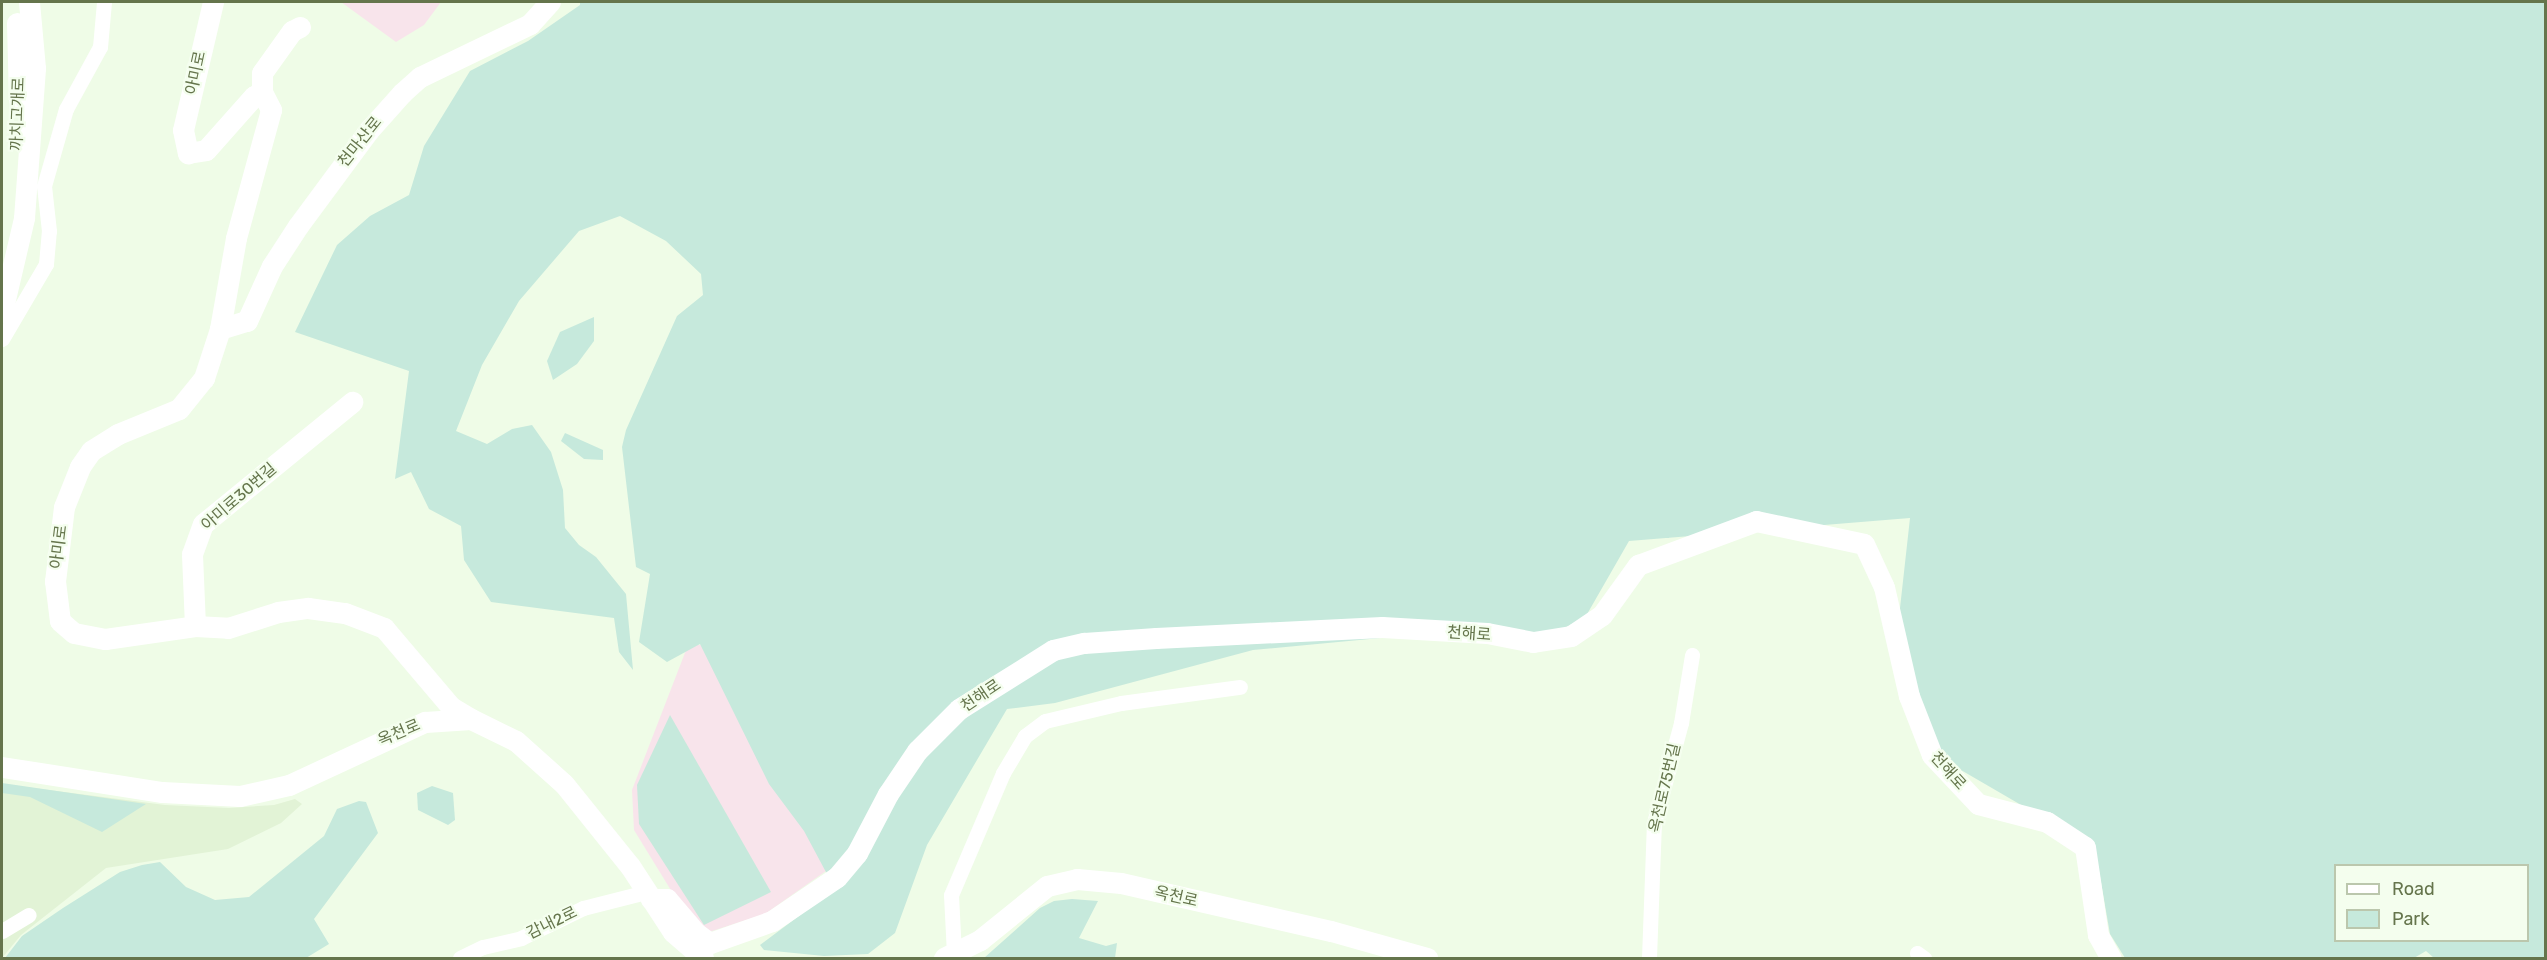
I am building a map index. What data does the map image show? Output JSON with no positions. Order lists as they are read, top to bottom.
{
  "streets": {
    "street": [
      "아미로",
      "까치고개로",
      "천마산로",
      "아미로30번길",
      "천해로",
      "옥천로",
      "옥천로75번길",
      "감내2로"
    ]
  },
  "crossings": [
    ["아미로", "천마산로"],
    ["아미로", "아미로30번길"],
    ["아미로", "옥천로"],
    ["천해로", "옥천로"],
    ["천해로", "감내2로"],
    ["옥천로", "감내2로"]
  ],
  "legend": ["Road", "Park"]
}
